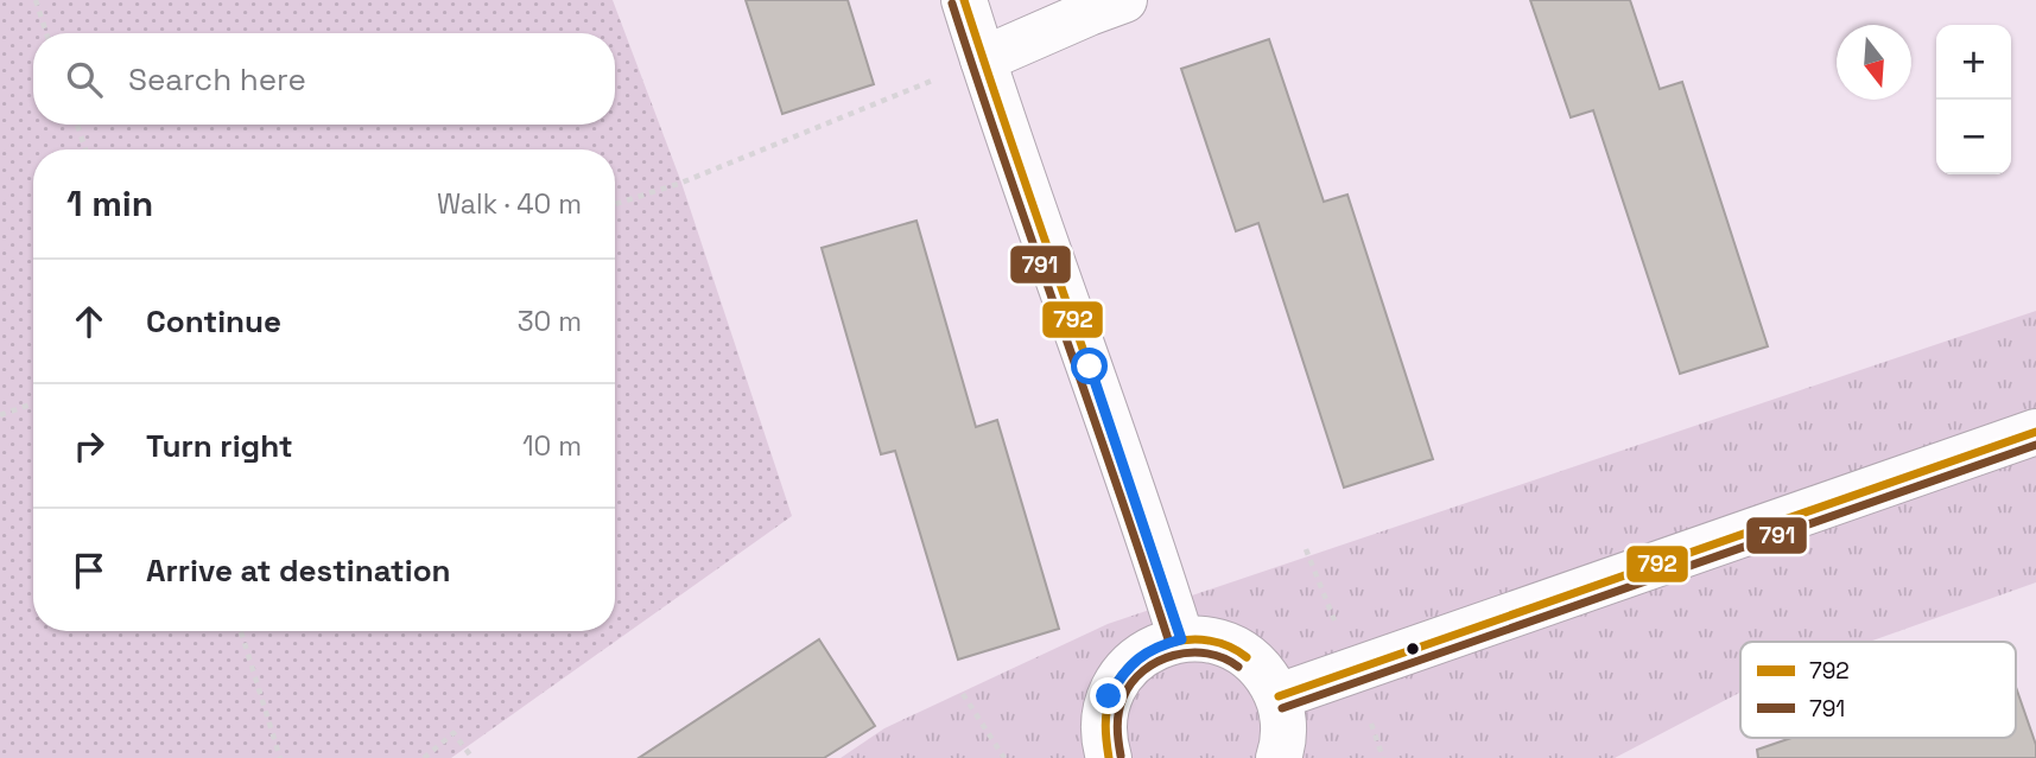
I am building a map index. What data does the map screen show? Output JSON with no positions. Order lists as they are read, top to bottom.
{
  "lines": ["transit line 792", "transit line 791"],
  "legend": ["792", "791"],
  "north": "bottom",
  "page": {
    "map_buttons": ["+", "−"],
    "search": "Search here",
    "heading": ["1 min", "Walk · 40 m"],
    "list": [
      ["Continue", "30 m"],
      ["Turn right", "10 m"],
      "Arrive at destination"
    ]
  }
}
